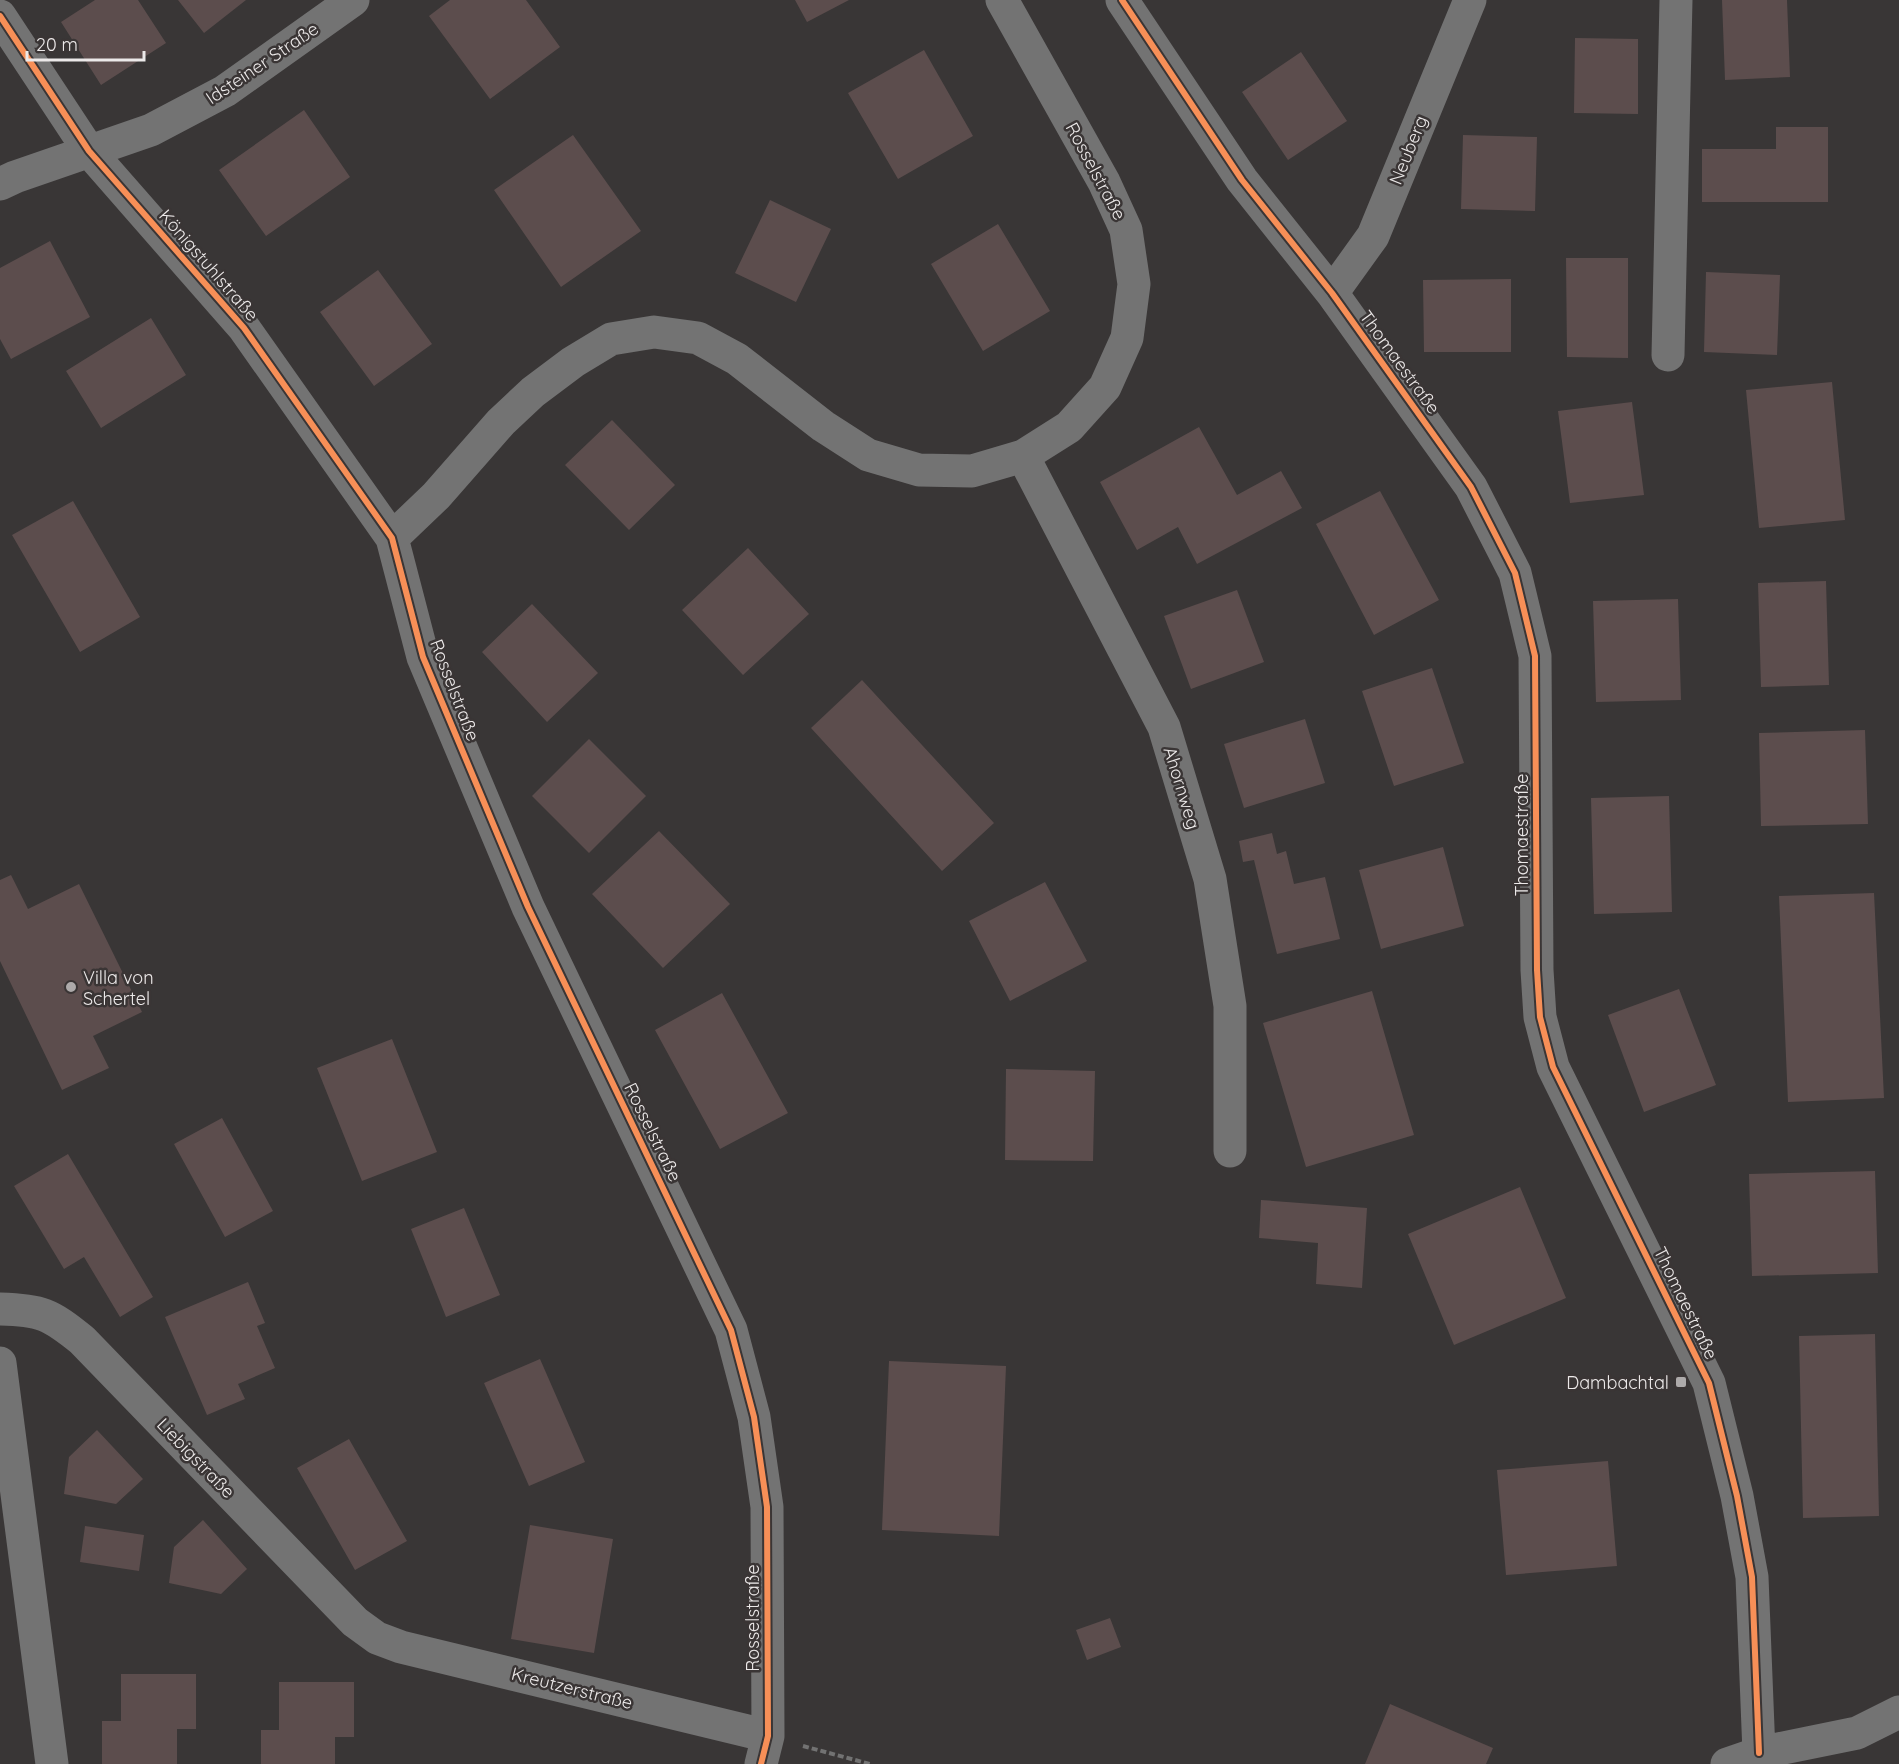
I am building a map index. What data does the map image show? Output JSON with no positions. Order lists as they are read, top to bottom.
{
  "streets": {
    "street": [
      "Idsteiner Straße",
      "Neuberg",
      "Rosselstraße",
      "Königstuhlstraße",
      "Thomaestraße",
      "Ahornweg",
      "Liebigstraße",
      "Kreutzerstraße"
    ]
  },
  "crossings": [
    ["Idsteiner Straße", "Königstuhlstraße"],
    ["Neuberg", "Thomaestraße"],
    ["Rosselstraße", "Königstuhlstraße"],
    ["Rosselstraße", "Ahornweg"],
    ["Rosselstraße", "Kreutzerstraße"],
    ["Liebigstraße", "Kreutzerstraße"]
  ],
  "places": {
    "other": ["Villa von Schertel"],
    "transit": ["Dambachtal"]
  },
  "scale_bar": "20 m"
}
